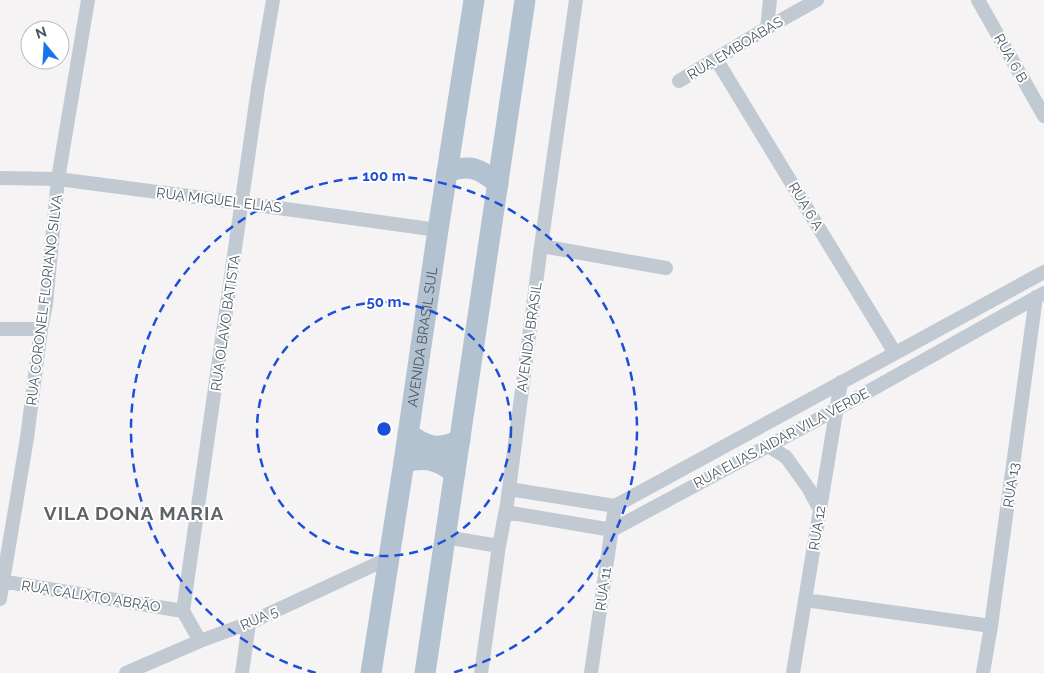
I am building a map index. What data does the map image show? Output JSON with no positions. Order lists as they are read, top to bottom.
{
  "streets": {
    "main road": ["AVENIDA BRASIL SUL"],
    "street": [
      "RUA EMBOABAS",
      "RUA 6 B",
      "RUA MIGUEL ELIAS",
      "RUA 6 A",
      "RUA CORONEL FLORIANO SILVA",
      "RUA OLAVO BATISTA",
      "AVENIDA BRASIL",
      "RUA ELIAS AIDAR VILA VERDE",
      "RUA 13",
      "RUA 12",
      "RUA 11",
      "RUA CALIXTO ABRÃO",
      "RUA 5"
    ]
  },
  "crossings": [
    ["RUA EMBOABAS", "RUA 6 A"],
    ["RUA MIGUEL ELIAS", "RUA CORONEL FLORIANO SILVA"],
    ["RUA MIGUEL ELIAS", "RUA OLAVO BATISTA"],
    ["RUA MIGUEL ELIAS", "AVENIDA BRASIL SUL"],
    ["RUA 6 A", "RUA ELIAS AIDAR VILA VERDE"],
    ["RUA CORONEL FLORIANO SILVA", "RUA CALIXTO ABRÃO"],
    ["RUA OLAVO BATISTA", "RUA CALIXTO ABRÃO"],
    ["AVENIDA BRASIL SUL", "RUA 5"],
    ["RUA ELIAS AIDAR VILA VERDE", "RUA 13"],
    ["RUA ELIAS AIDAR VILA VERDE", "RUA 12"],
    ["RUA ELIAS AIDAR VILA VERDE", "RUA 11"]
  ],
  "districts": ["VILA DONA MARIA"],
  "north": "top",
  "rings": ["100 m", "50 m"]
}
